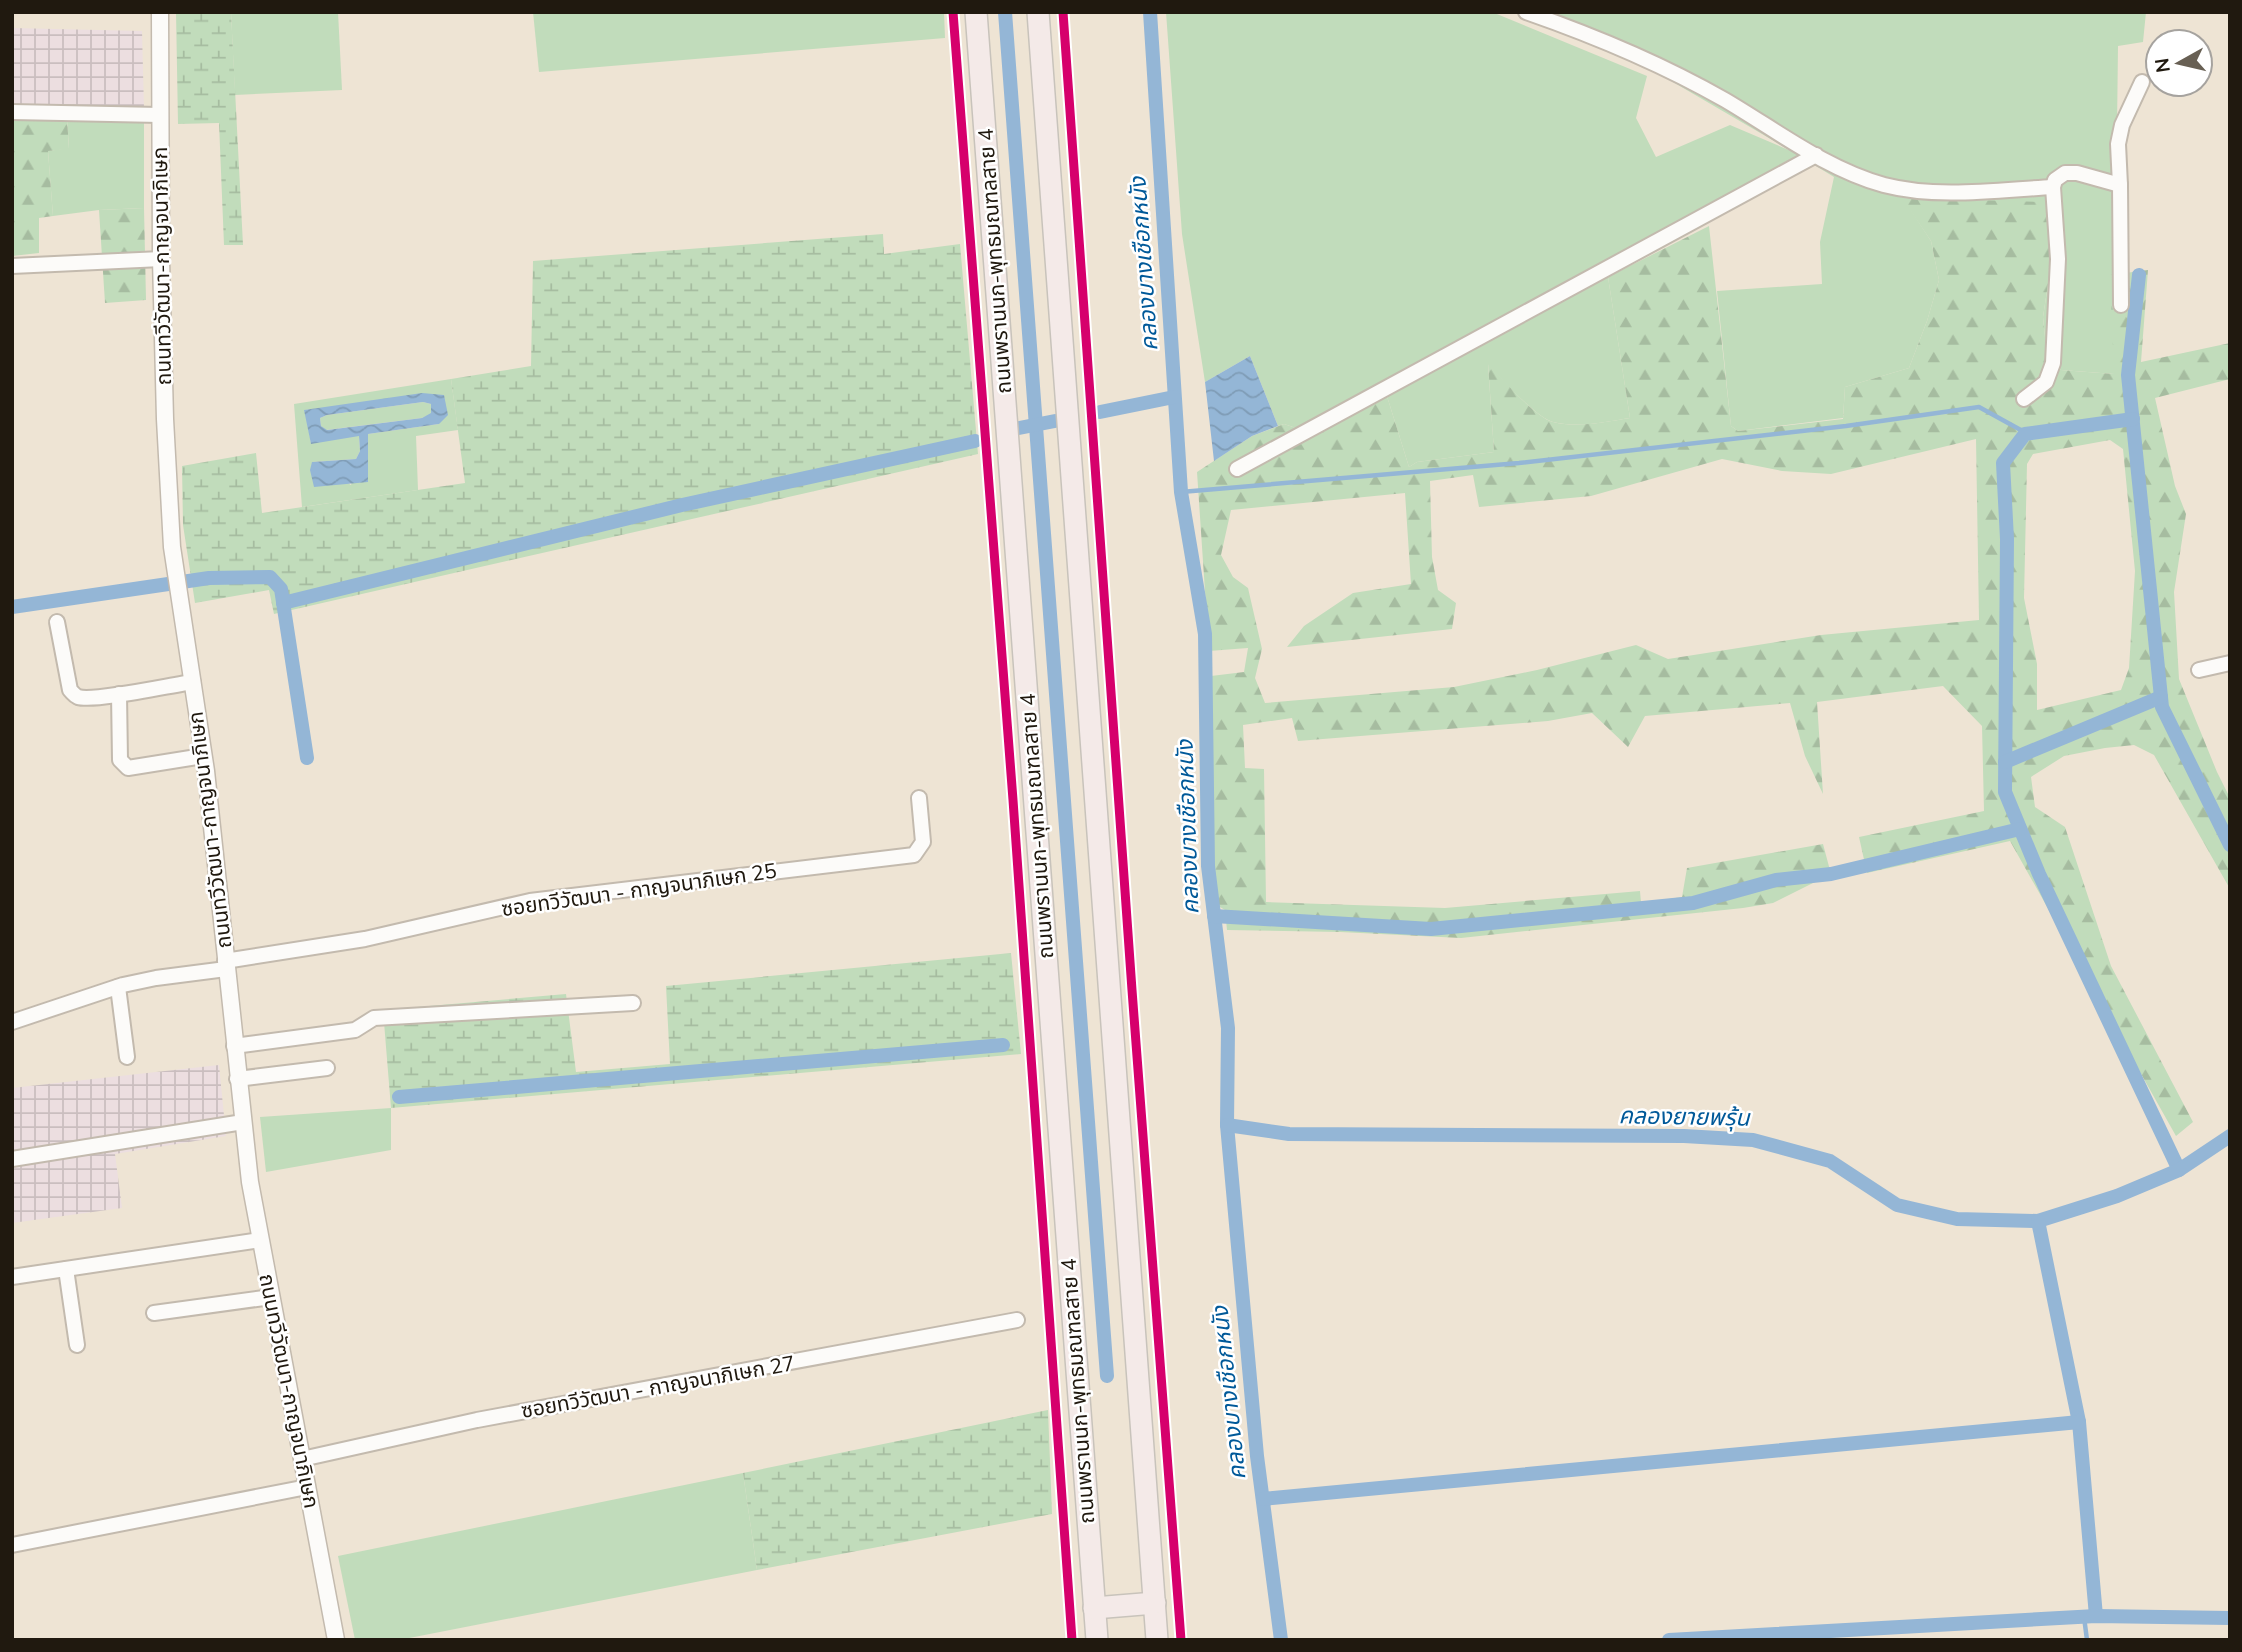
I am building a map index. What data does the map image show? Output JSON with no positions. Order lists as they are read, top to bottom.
{
  "streets": {
    "main road": ["ถนนพรานนก-พุทธมณฑลสาย 4"],
    "street": ["ถนนทวีวัฒนา-กาญจนาภิเษก", "ซอยทวีวัฒนา - กาญจนาภิเษก 25", "ซอยทวีวัฒนา - กาญจนาภิเษก 27"]
  },
  "crossings": [
    ["ถนนทวีวัฒนา-กาญจนาภิเษก", "ซอยทวีวัฒนา - กาญจนาภิเษก 25"],
    ["ถนนทวีวัฒนา-กาญจนาภิเษก", "ซอยทวีวัฒนา - กาญจนาภิเษก 27"]
  ],
  "water": ["คลองบางเชือกหนัง", "คลองยายพรุ้น"],
  "north": "left"
}
